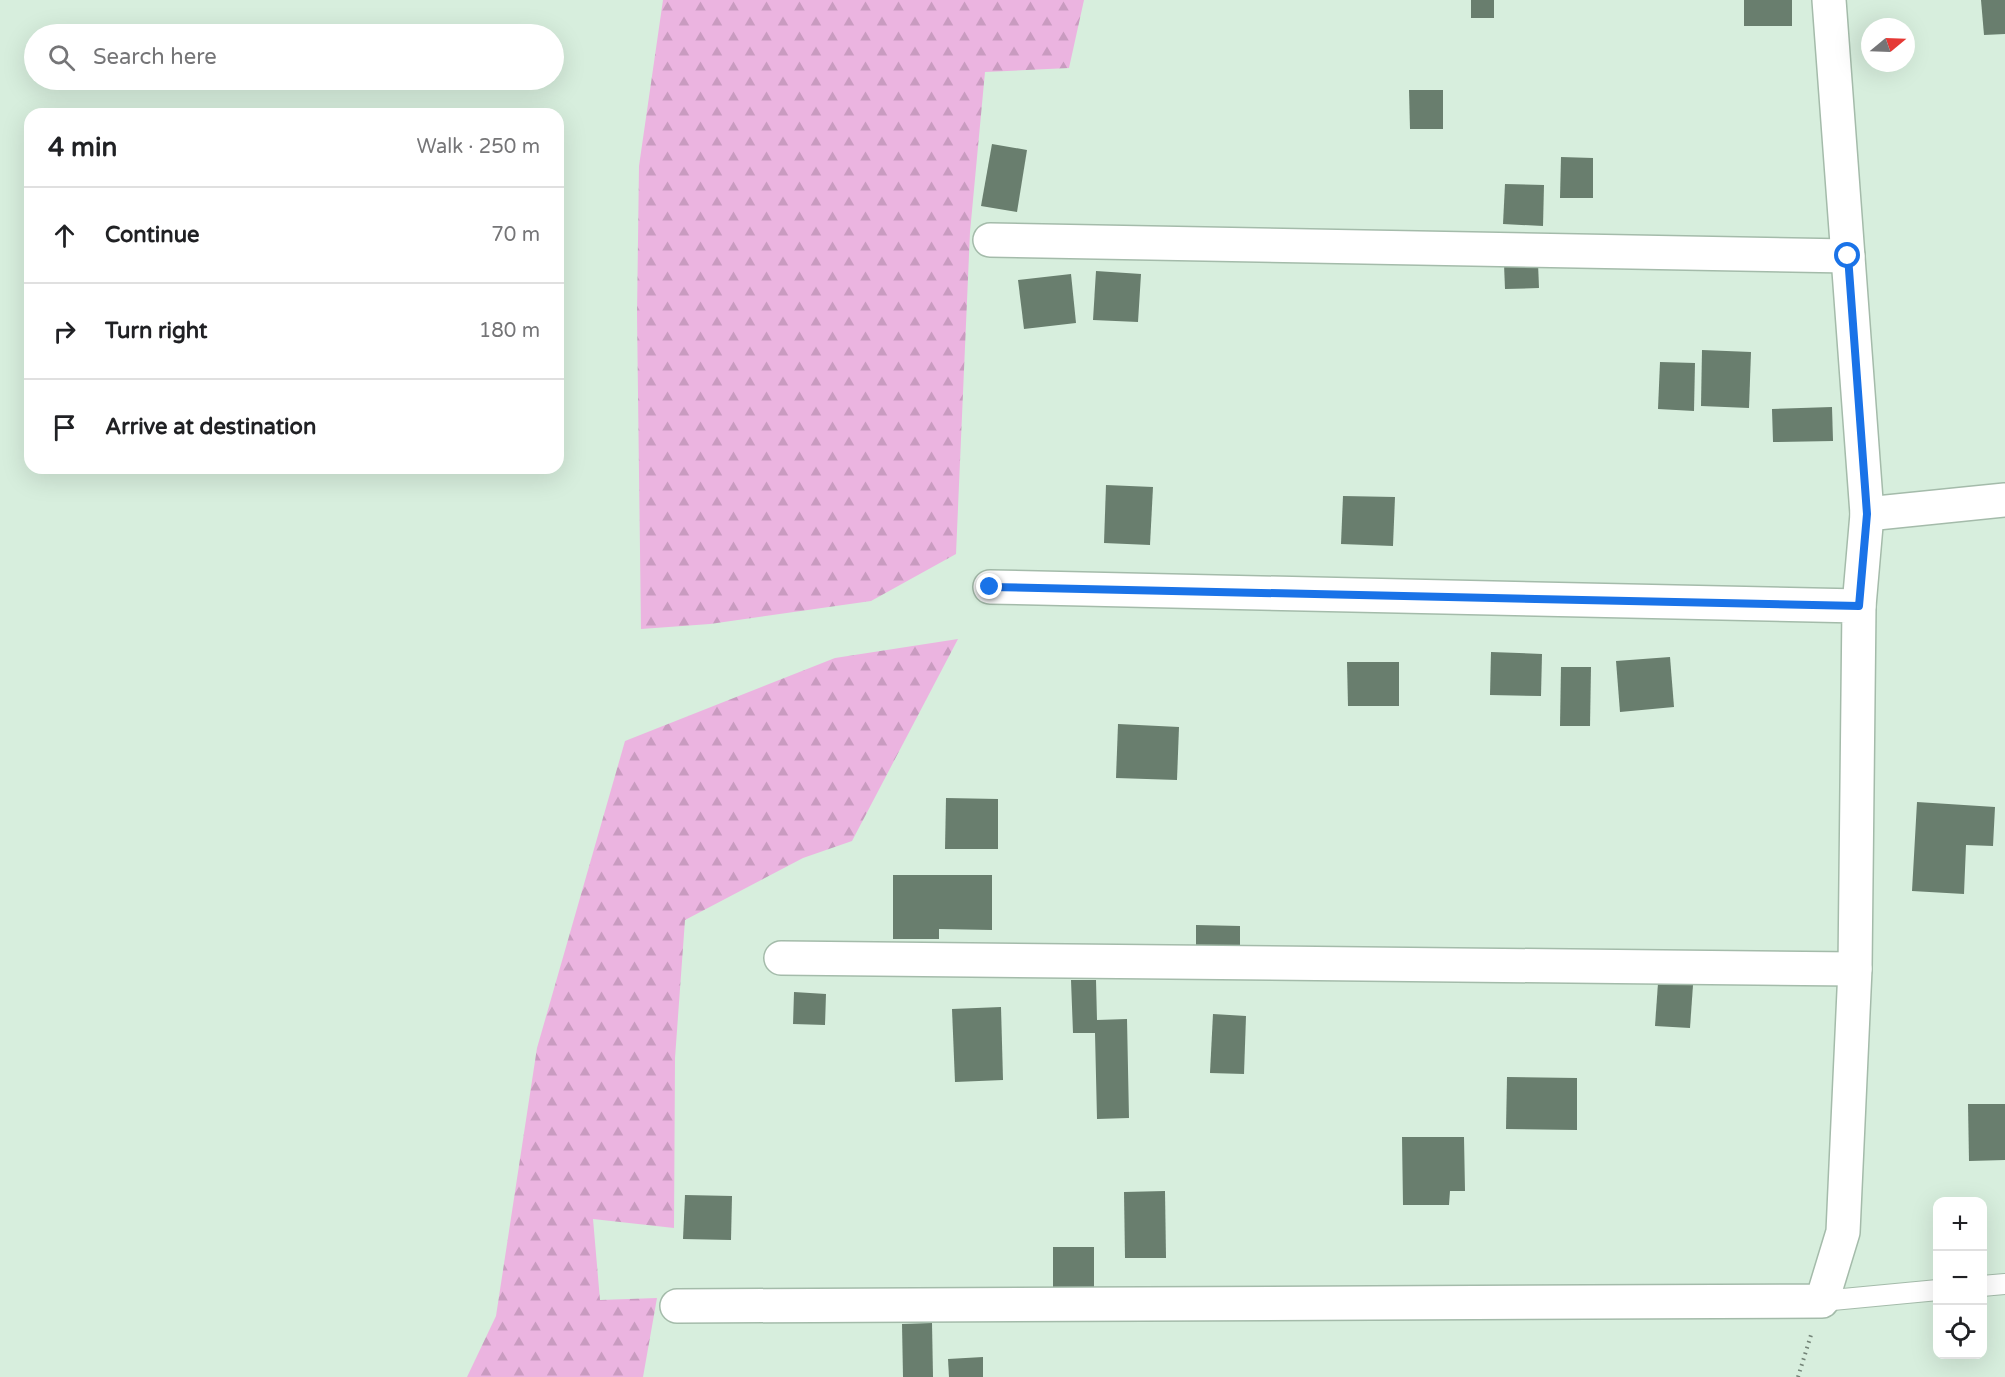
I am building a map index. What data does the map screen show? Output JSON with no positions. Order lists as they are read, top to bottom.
{
  "north": "right",
  "page": {
    "search": "Search here",
    "heading": ["4 min", "Walk · 250 m"],
    "list": [
      ["Continue", "70 m"],
      ["Turn right", "180 m"],
      "Arrive at destination"
    ],
    "map_buttons": ["+", "−"]
  }
}
